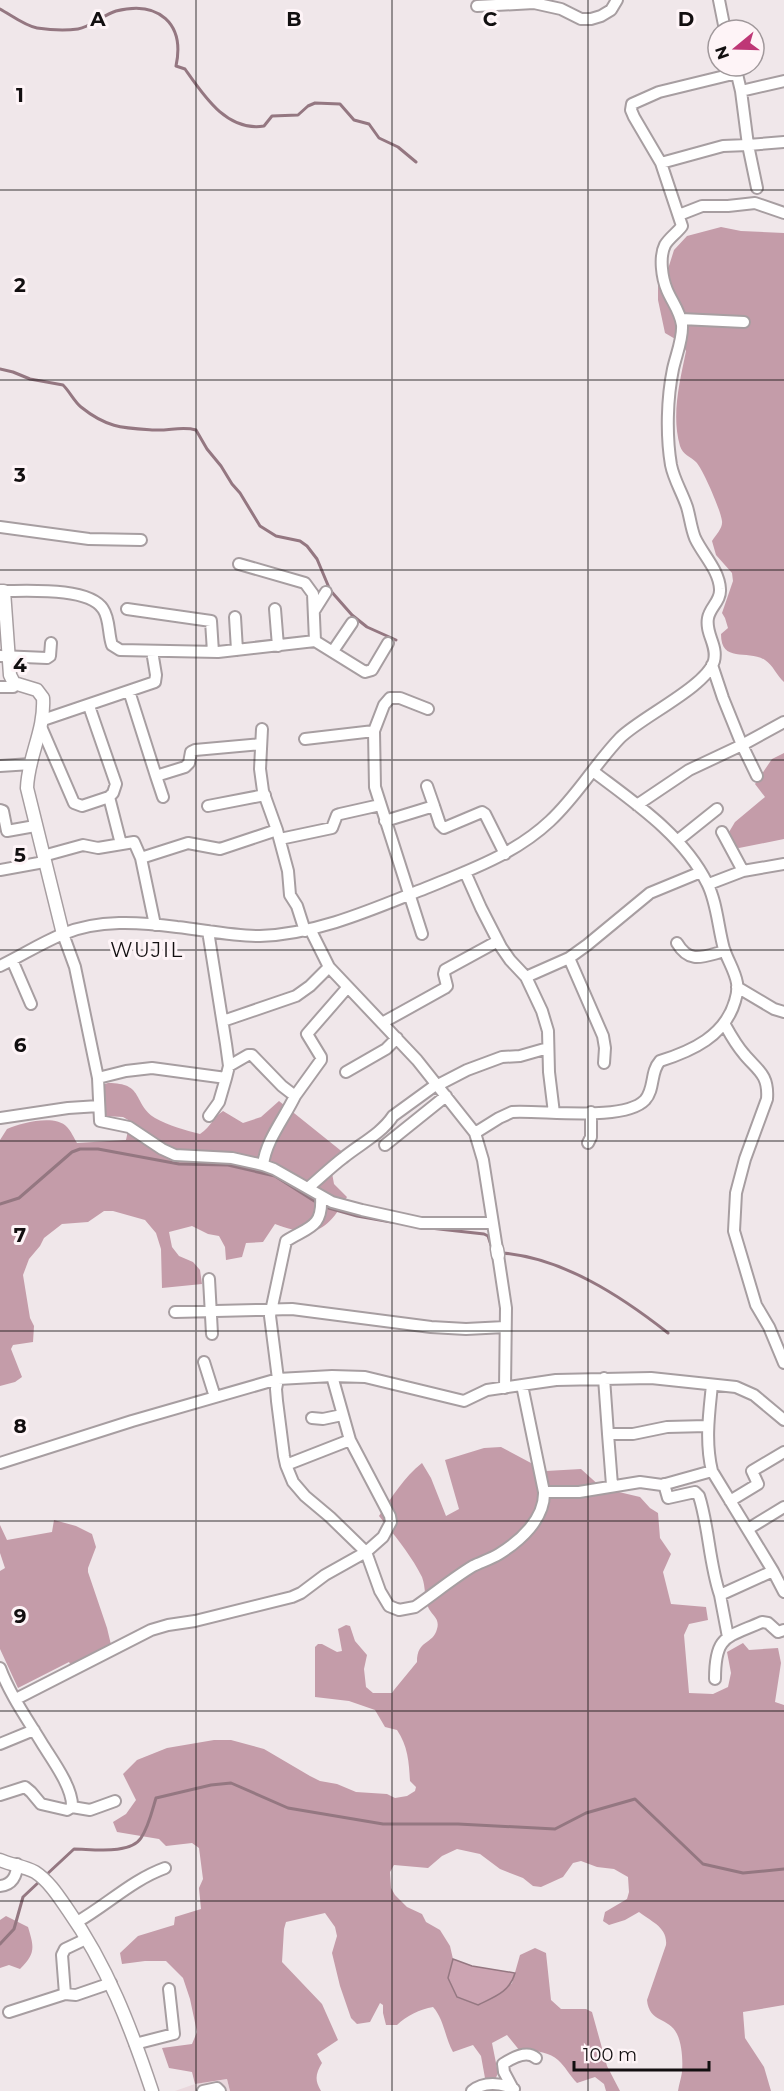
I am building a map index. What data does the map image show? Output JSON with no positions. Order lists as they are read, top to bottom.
{
  "districts": ["WUJIL"],
  "scale_bar": "100 m",
  "north": "left",
  "grid": {
    "columns": [
      "A",
      "B",
      "C",
      "D"
    ],
    "rows": [
      "1",
      "2",
      "3",
      "4",
      "5",
      "6",
      "7",
      "8",
      "9"
    ]
  }
}
